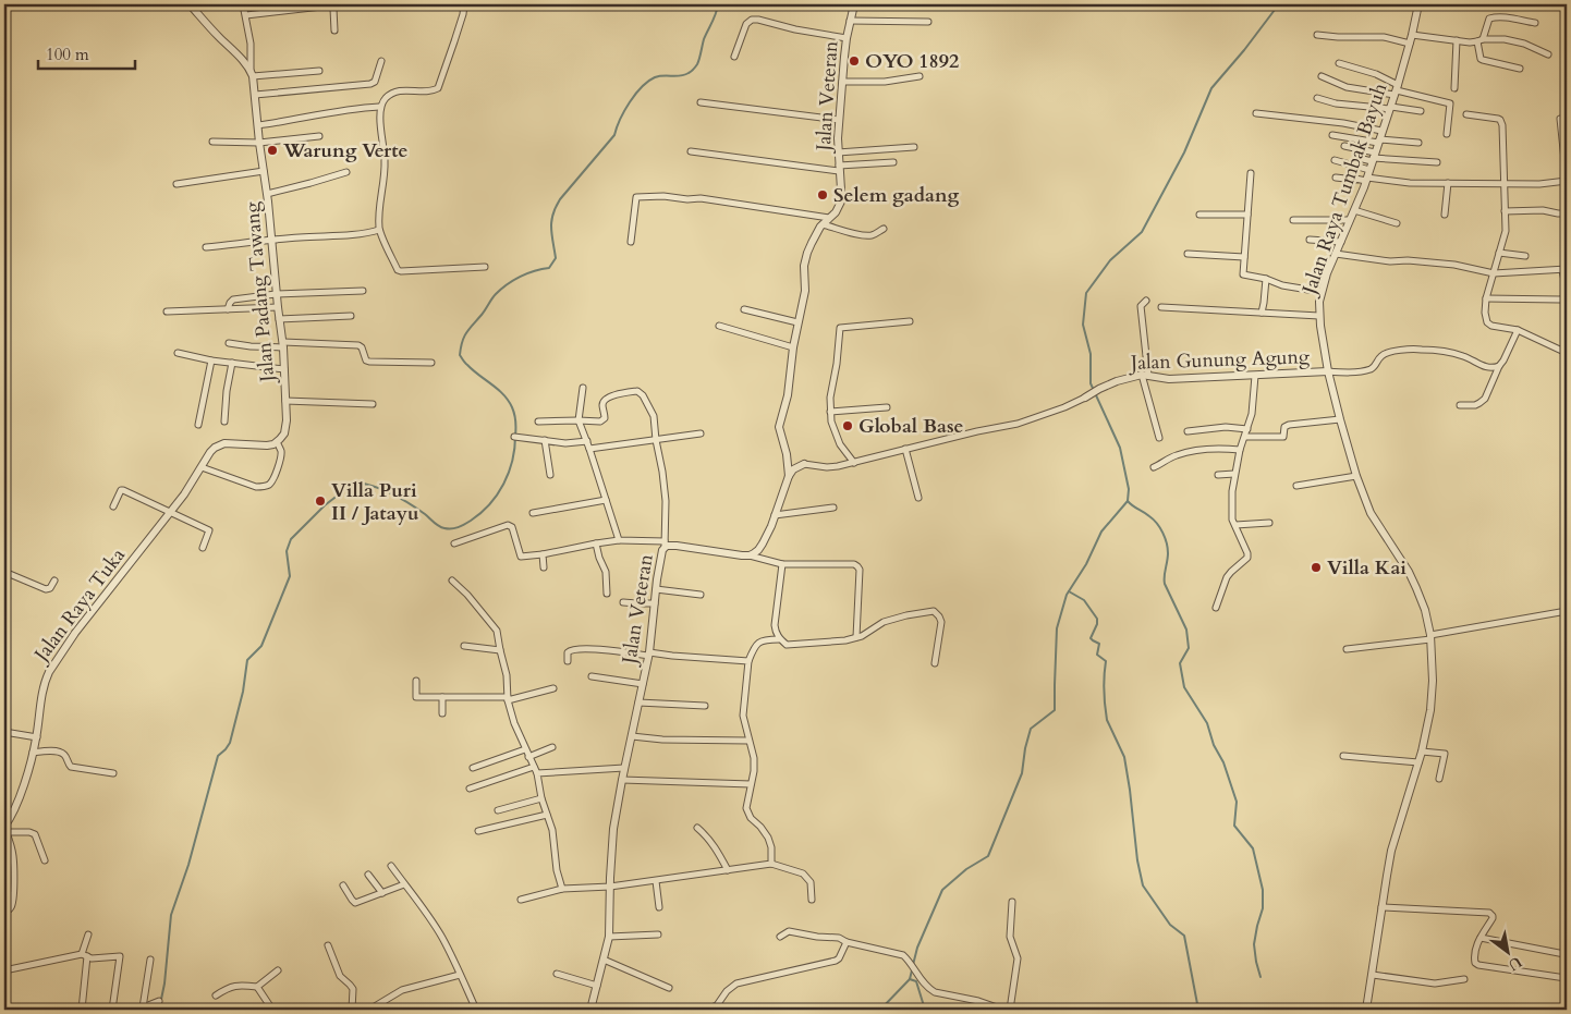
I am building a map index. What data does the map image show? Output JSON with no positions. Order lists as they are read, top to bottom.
{
  "streets": {
    "street": [
      "Jalan Veteran",
      "Jalan Raya Tumbak Bayuh",
      "Jalan Padang Tawang",
      "Jalan Gunung Agung",
      "Jalan Raya Tuka"
    ]
  },
  "crossings": [
    ["Jalan Raya Tumbak Bayuh", "Jalan Gunung Agung"],
    ["Jalan Padang Tawang", "Jalan Raya Tuka"]
  ],
  "places": [
    "OYO 1892",
    "Warung Verte",
    "Selem gadang",
    "Global Base",
    "Villa Puri II / Jatayu",
    "Villa Kai"
  ],
  "scale_bar": "100 m",
  "north": "bottom right"
}
